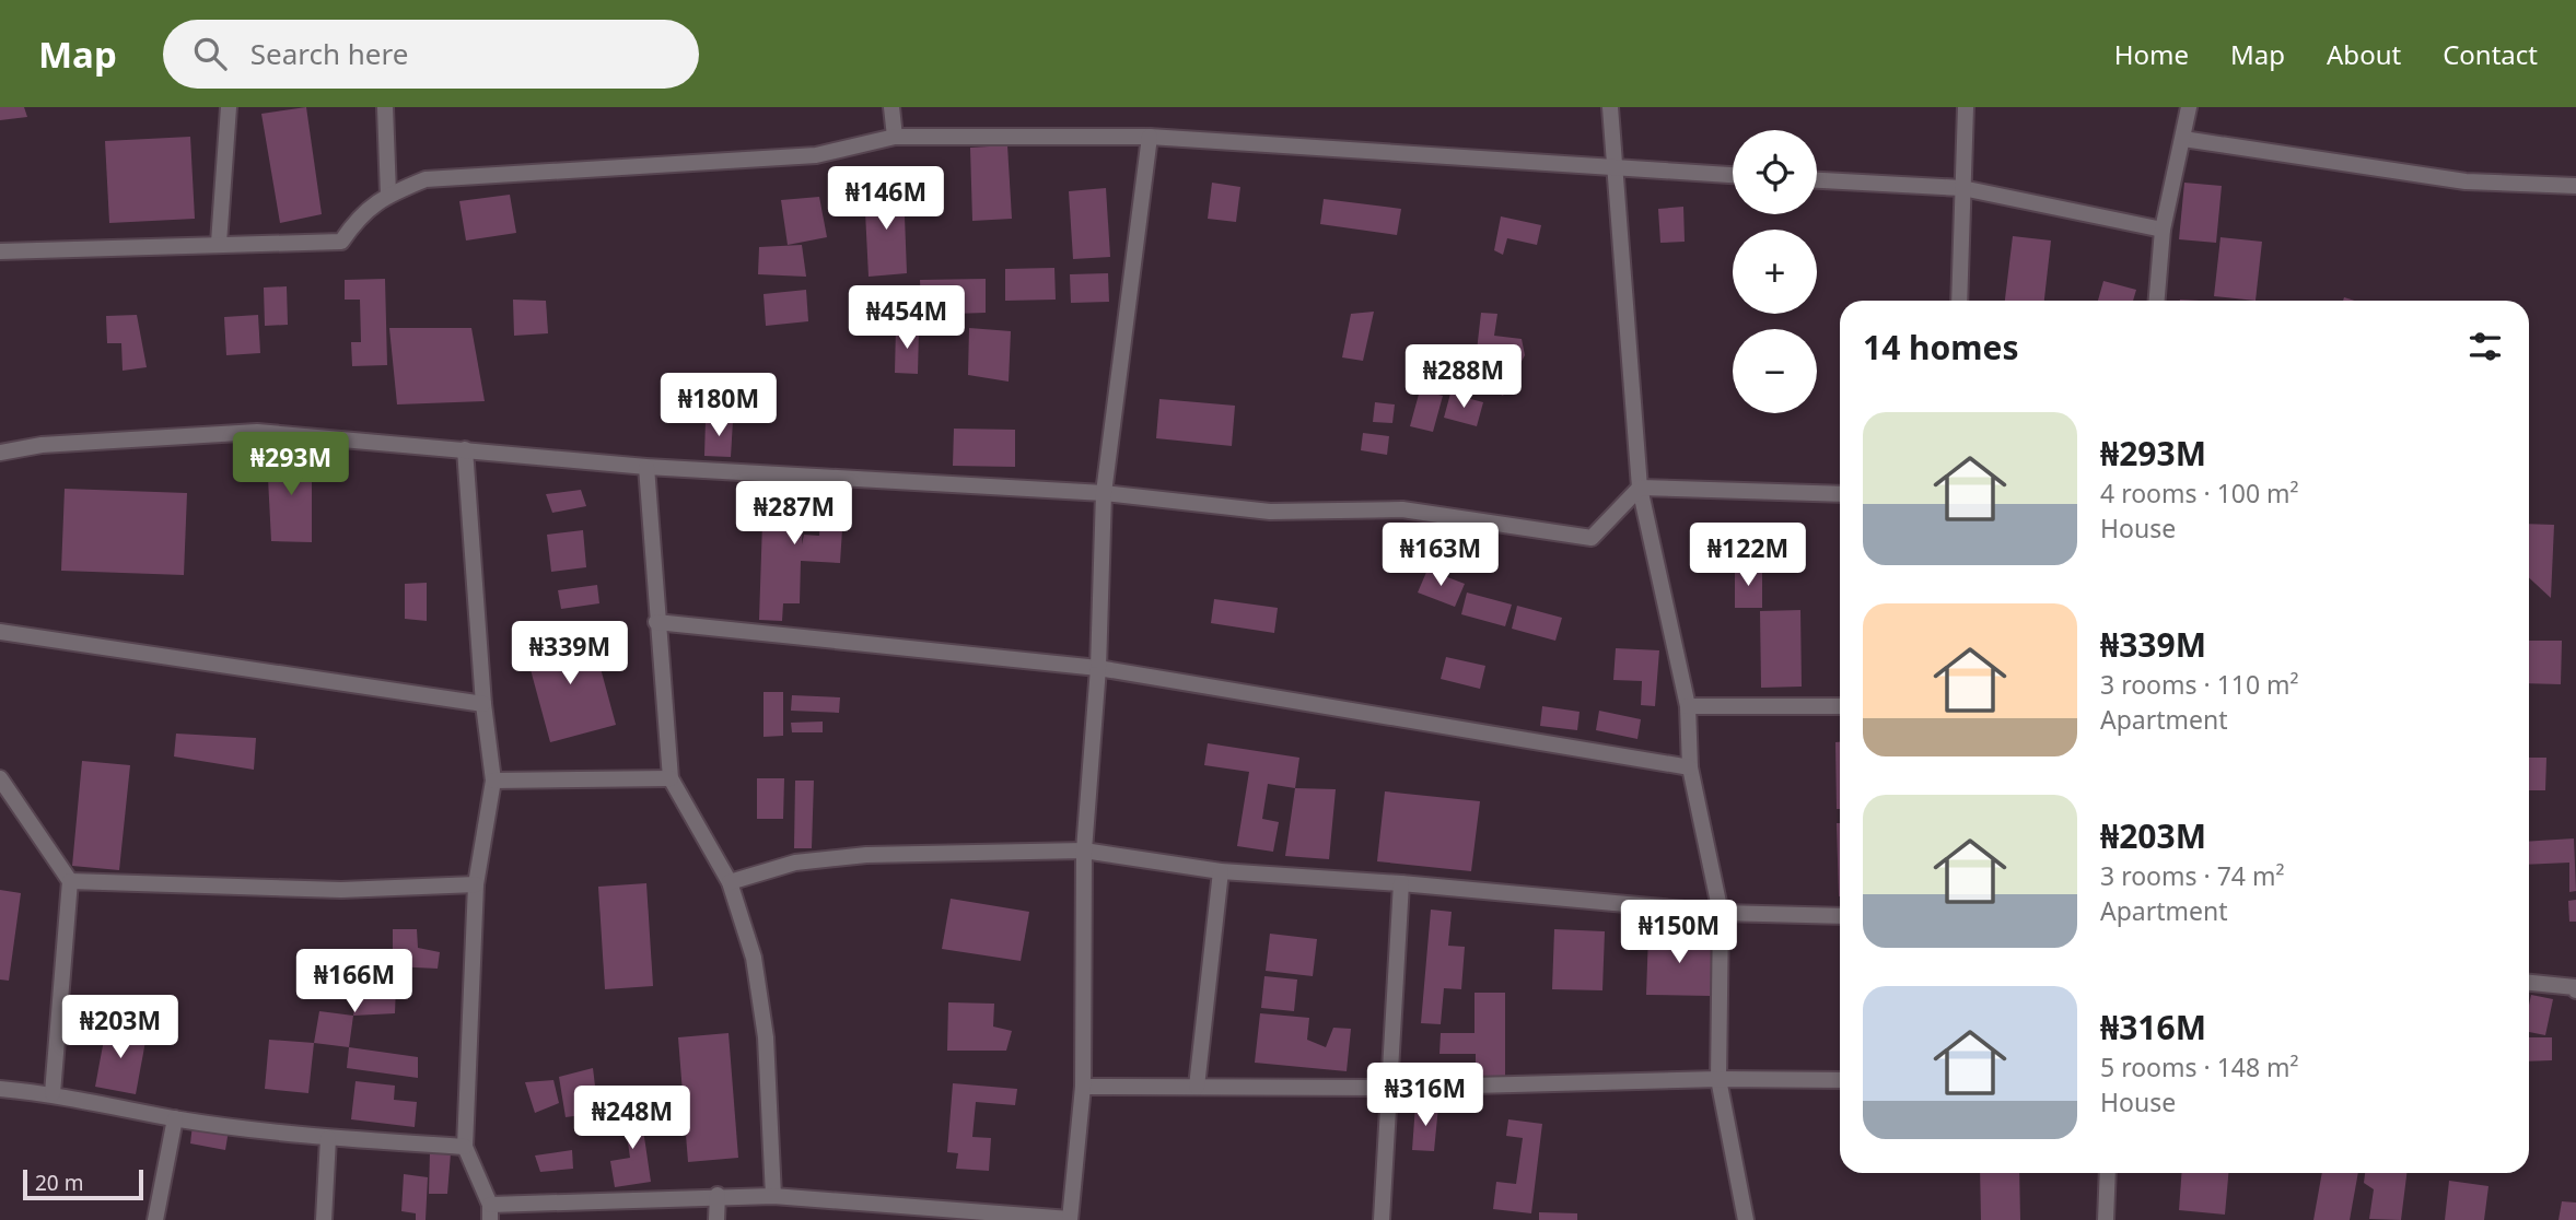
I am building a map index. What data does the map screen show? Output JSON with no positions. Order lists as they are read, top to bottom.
{
  "scale_bar": "20 m",
  "page": {
    "header": "Map",
    "search": "Search here",
    "nav": [
      "Home",
      "Map",
      "About",
      "Contact"
    ],
    "map_buttons": ["+", "−"],
    "price": [
      "₦146M",
      "₦454M",
      "₦288M",
      "₦180M",
      "₦293M",
      "₦287M",
      "₦163M",
      "₦122M",
      "₦339M",
      "₦150M",
      "₦166M",
      "₦203M",
      "₦316M",
      "₦248M"
    ],
    "heading": "14 homes",
    "list": [
      {
        "name": "₦293M",
        "note": "4 rooms · 100 m² · House"
      },
      {
        "name": "₦339M",
        "note": "3 rooms · 110 m² · Apartment"
      },
      {
        "name": "₦203M",
        "note": "3 rooms · 74 m² · Apartment"
      },
      {
        "name": "₦316M",
        "note": "5 rooms · 148 m² · House"
      }
    ],
    "scale": "20 m"
  }
}
